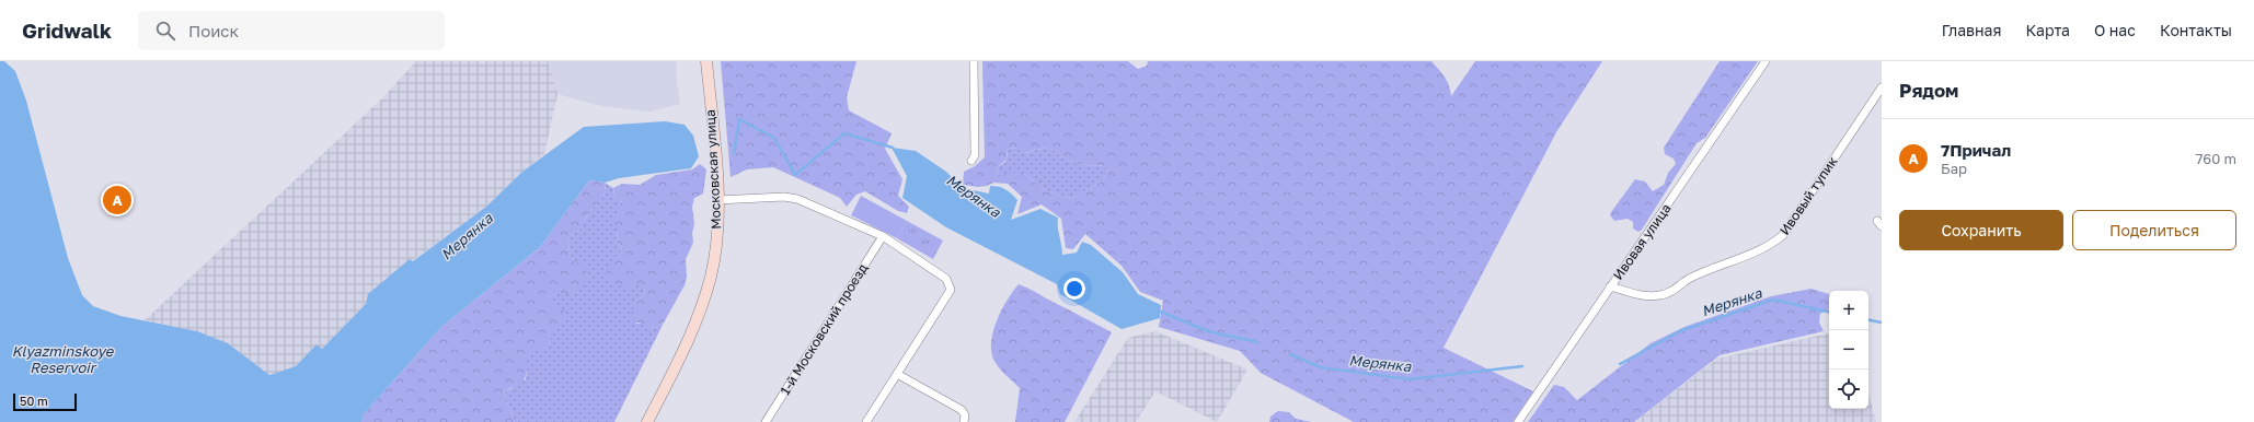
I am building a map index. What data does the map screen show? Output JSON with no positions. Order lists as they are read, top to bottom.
{
  "streets": {
    "main road": ["Московская улица"],
    "street": ["Ивовый тупик", "Ивовая улица", "1-й Московский проезд"]
  },
  "crossings": [
    ["Ивовый тупик", "Ивовая улица"]
  ],
  "water": ["Мерянка", "Klyazminskoye Reservoir"],
  "scale_bar": "50 m",
  "page": {
    "header": "Gridwalk",
    "search": "Поиск",
    "nav": [
      "Главная",
      "Карта",
      "О нас",
      "Контакты"
    ],
    "heading": "Рядом",
    "list": [
      {
        "mark": "A",
        "name": "7Причал",
        "note": "Бар",
        "value": "760 m"
      }
    ],
    "pins": "A",
    "buttons": ["Сохранить", "Поделиться"],
    "map_buttons": ["+", "−"],
    "scale": "50 m"
  }
}
